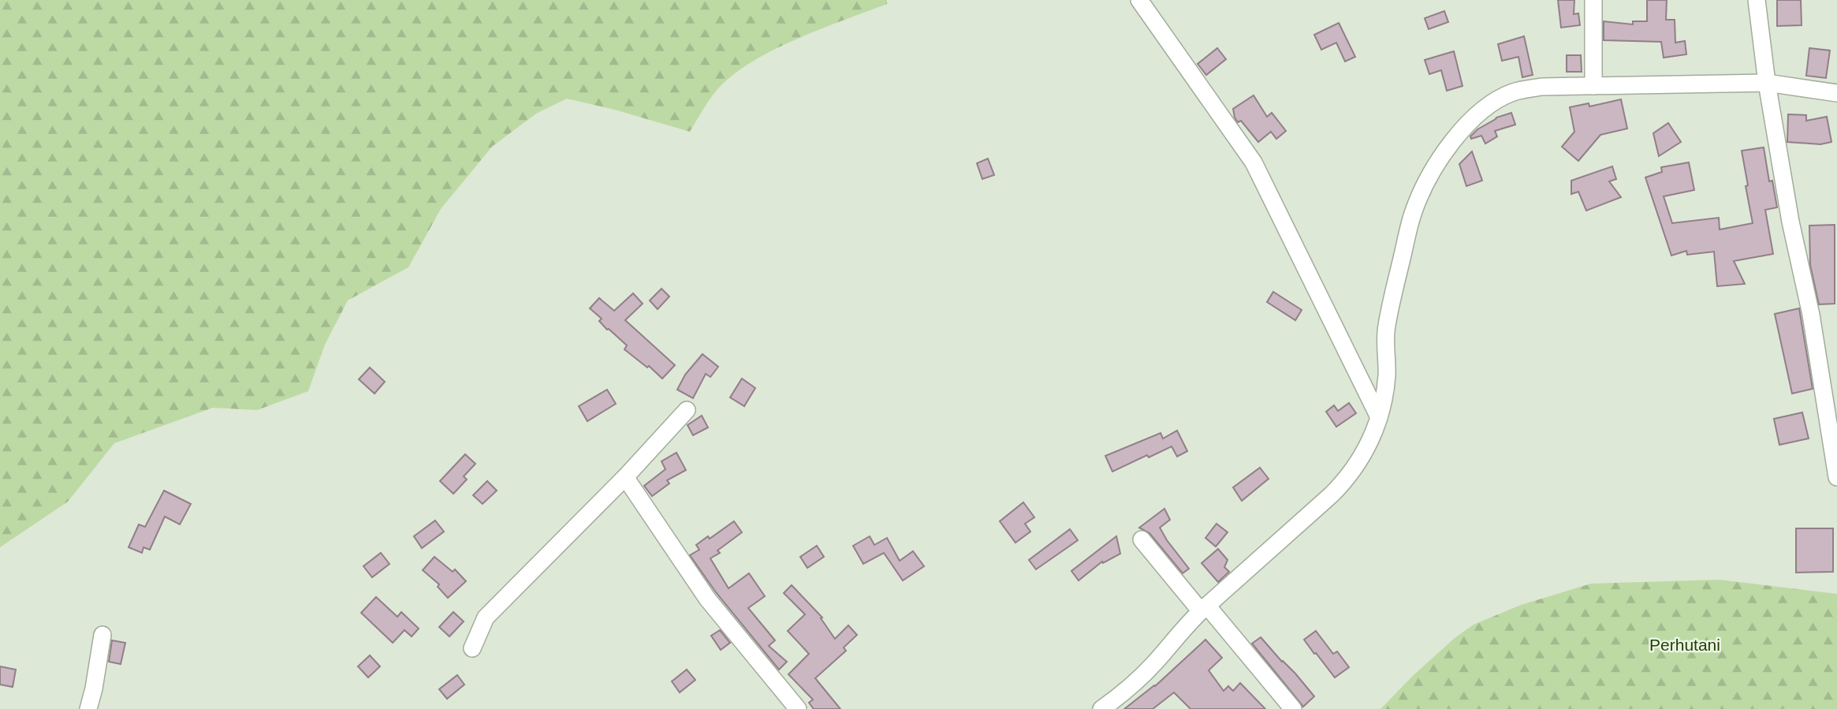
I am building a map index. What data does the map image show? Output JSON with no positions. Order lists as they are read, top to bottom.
{
  "parks": ["Perhutani"]
}
